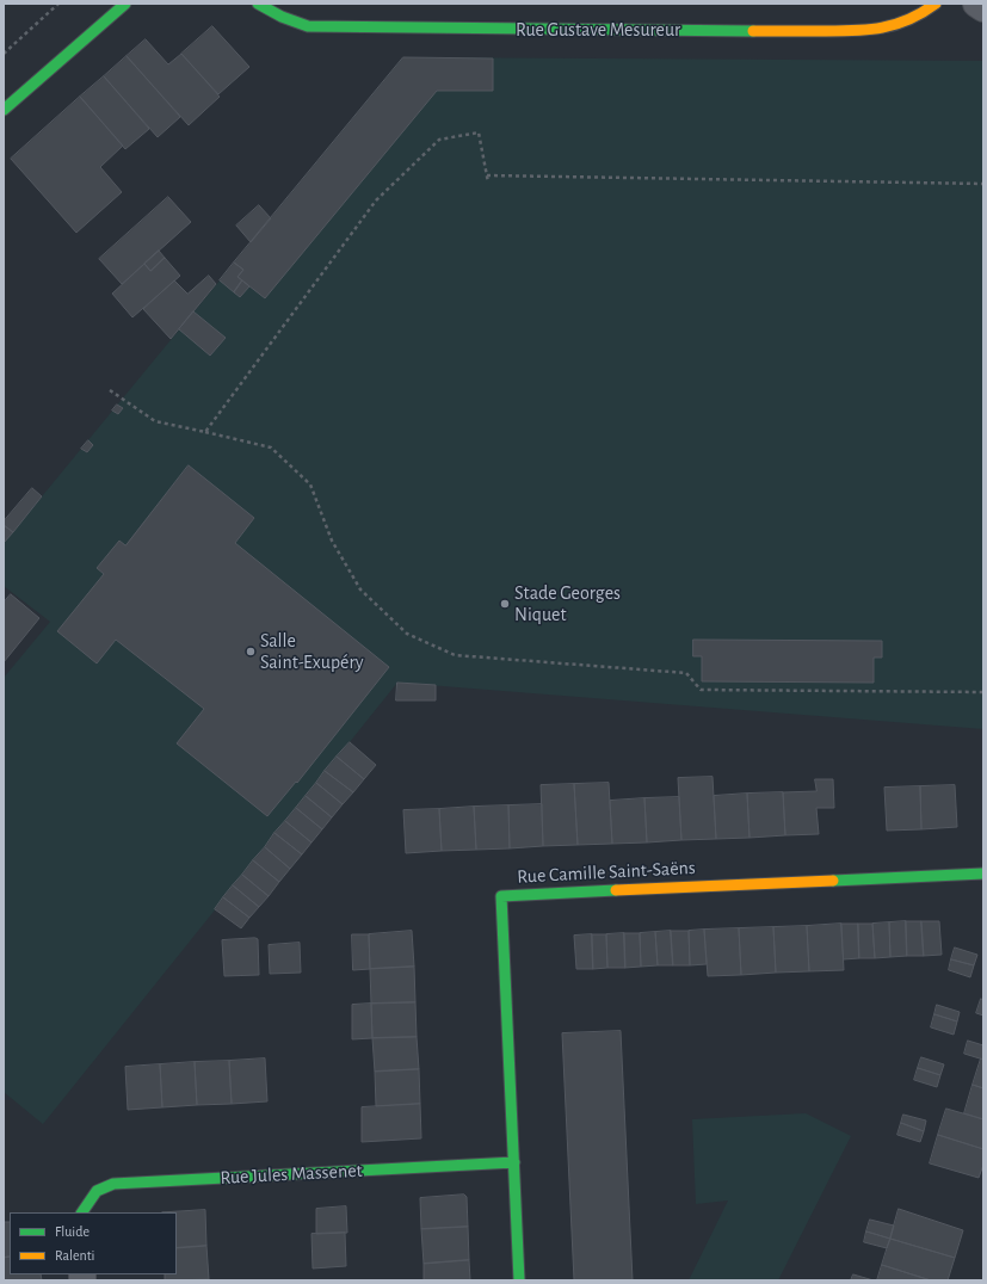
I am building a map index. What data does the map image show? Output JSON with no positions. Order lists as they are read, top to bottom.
{
  "streets": {
    "street": ["Rue Gustave Mesureur", "Rue Camille Saint-Saëns", "Rue Jules Massenet"]
  },
  "crossings": [
    ["Rue Camille Saint-Saëns", "Rue Jules Massenet"]
  ],
  "places": ["Stade Georges Niquet", "Salle Saint-Exupéry"],
  "legend": ["Fluide", "Ralenti"]
}
